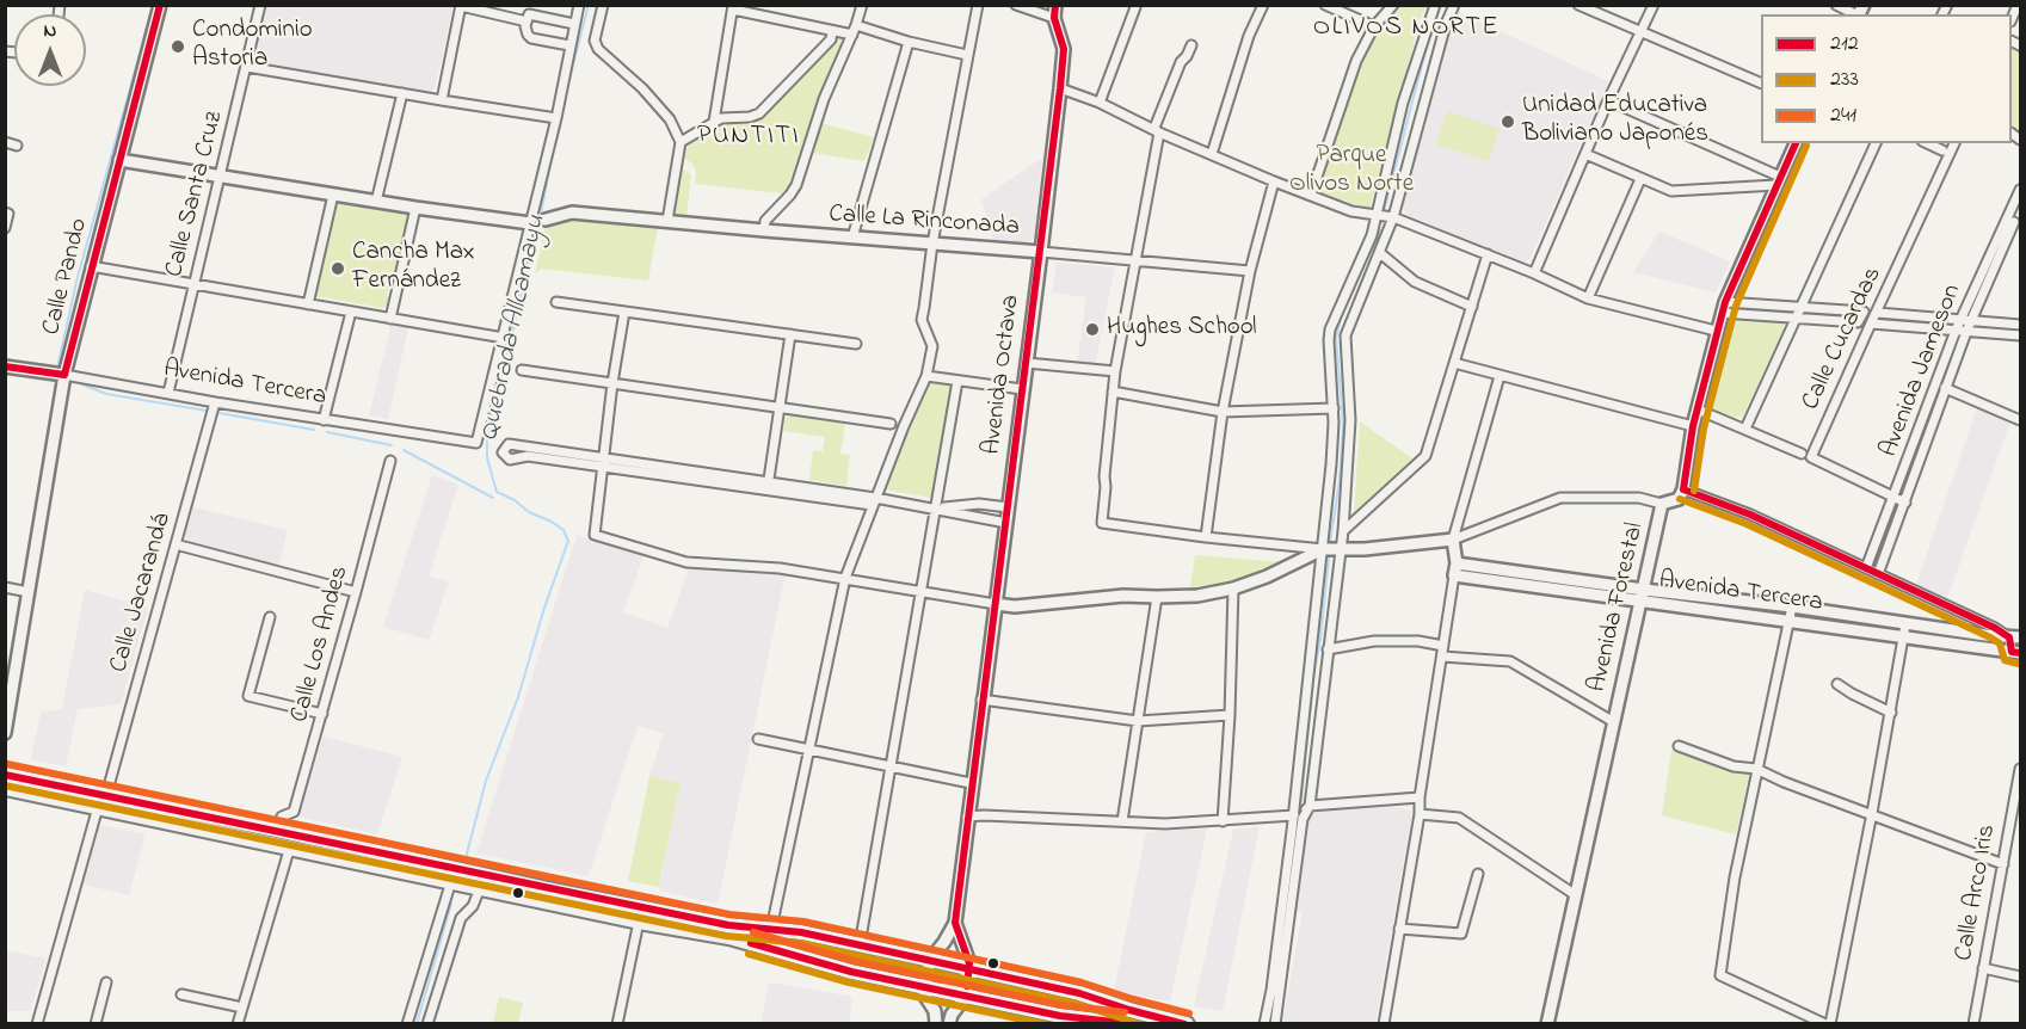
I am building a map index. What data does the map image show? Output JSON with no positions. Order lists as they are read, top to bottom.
{
  "streets": {
    "street": [
      "Calle Santa Cruz",
      "Calle La Rinconada",
      "Calle Pando",
      "Calle Cucardas",
      "Avenida Jameson",
      "Avenida Octava",
      "Avenida Tercera",
      "Calle Jacarandá",
      "Avenida Forestal",
      "Calle Los Andes",
      "Calle Arco Iris"
    ]
  },
  "crossings": [
    ["Calle Santa Cruz", "Calle La Rinconada"],
    ["Calle Santa Cruz", "Avenida Tercera"],
    ["Calle La Rinconada", "Calle Pando"],
    ["Calle La Rinconada", "Avenida Octava"],
    ["Calle Pando", "Avenida Tercera"],
    ["Calle Cucardas", "Avenida Jameson"],
    ["Avenida Tercera", "Calle Jacarandá"],
    ["Avenida Tercera", "Avenida Forestal"]
  ],
  "districts": ["OLIVOS NORTE", "PUNTITI"],
  "water": ["Quebrada Allcamayu"],
  "parks": ["Parque Olivos Norte"],
  "places": [
    "Condominio Astoria",
    "Unidad Educativa Boliviano Japonés",
    "Cancha Max Fernández",
    "Hughes School"
  ],
  "lines": ["transit line 212", "transit line 233", "transit line 241"],
  "legend": ["212", "233", "241"],
  "north": "top"
}
